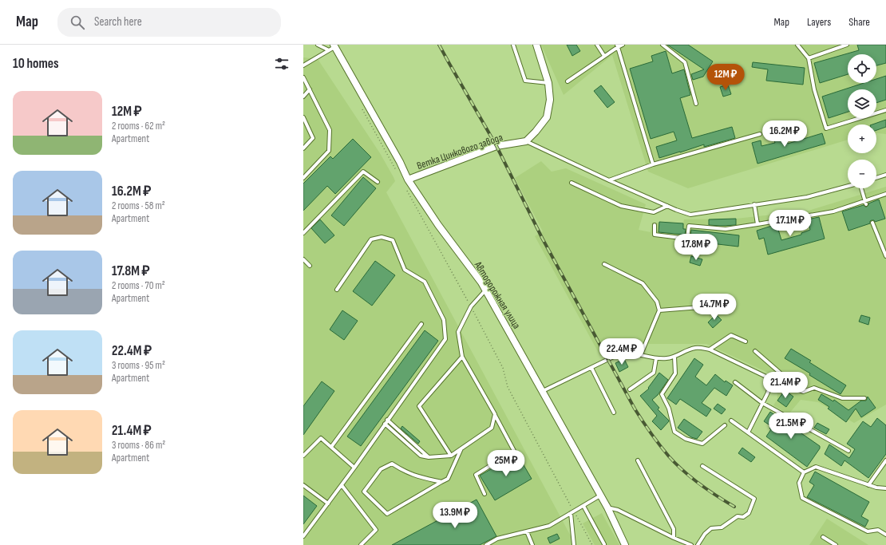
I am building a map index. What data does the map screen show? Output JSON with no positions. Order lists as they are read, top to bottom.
{
  "streets": {
    "street": ["Ветка Цинкового завода", "Автодорожная улица"]
  },
  "crossings": [
    ["Ветка Цинкового завода", "Автодорожная улица"]
  ],
  "page": {
    "header": "Map",
    "search": "Search here",
    "nav": ["Map", "Layers", "Share"],
    "heading": "10 homes",
    "map_buttons": ["+", "−"],
    "price": [
      "12M ₽",
      "16.2M ₽",
      "17.1M ₽",
      "17.8M ₽",
      "14.7M ₽",
      "22.4M ₽",
      "21.4M ₽",
      "21.5M ₽",
      "25M ₽",
      "13.9M ₽"
    ],
    "list": [
      {
        "name": "12M ₽",
        "note": "2 rooms · 62 m² · Apartment"
      },
      {
        "name": "16.2M ₽",
        "note": "2 rooms · 58 m² · Apartment"
      },
      {
        "name": "17.8M ₽",
        "note": "2 rooms · 70 m² · Apartment"
      },
      {
        "name": "22.4M ₽",
        "note": "3 rooms · 95 m² · Apartment"
      },
      {
        "name": "21.4M ₽",
        "note": "3 rooms · 86 m² · Apartment"
      }
    ]
  }
}
